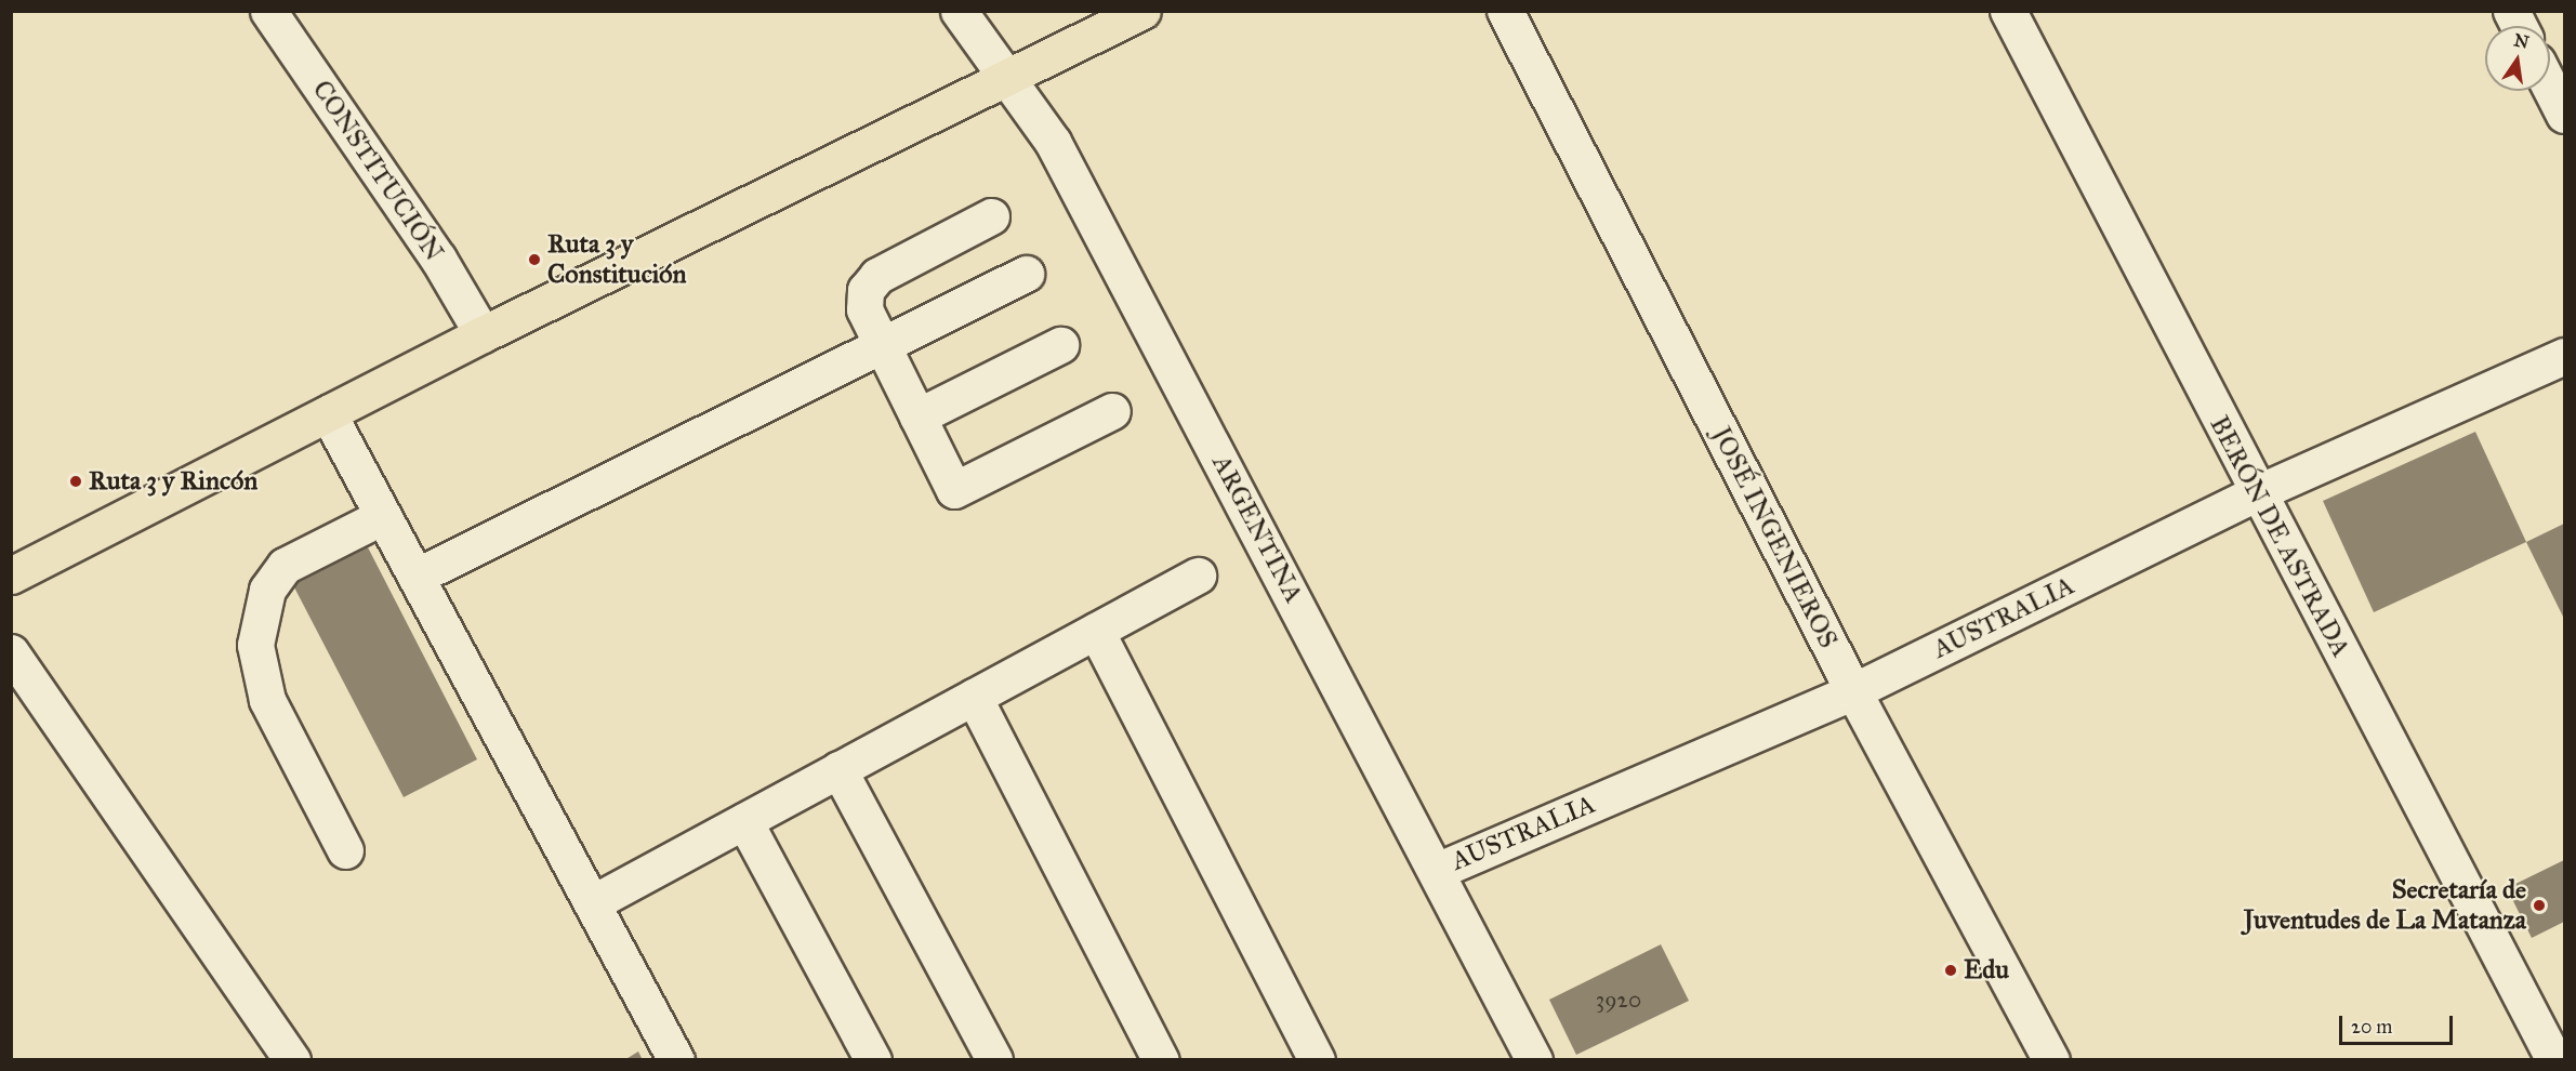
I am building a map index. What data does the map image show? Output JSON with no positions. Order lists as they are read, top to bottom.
{
  "streets": {
    "street": [
      "CONSTITUCIÓN",
      "ARGENTINA",
      "BERÓN DE ASTRADA",
      "JOSÉ INGENIEROS",
      "AUSTRALIA"
    ]
  },
  "crossings": [
    ["ARGENTINA", "AUSTRALIA"],
    ["BERÓN DE ASTRADA", "AUSTRALIA"],
    ["JOSÉ INGENIEROS", "AUSTRALIA"]
  ],
  "places": [
    "Ruta 3 y Constitución",
    "Ruta 3 y Rincón",
    "Secretaría de Juventudes de La Matanza",
    "Edu"
  ],
  "house_numbers": ["3920"],
  "scale_bar": "20 m",
  "north": "top"
}
